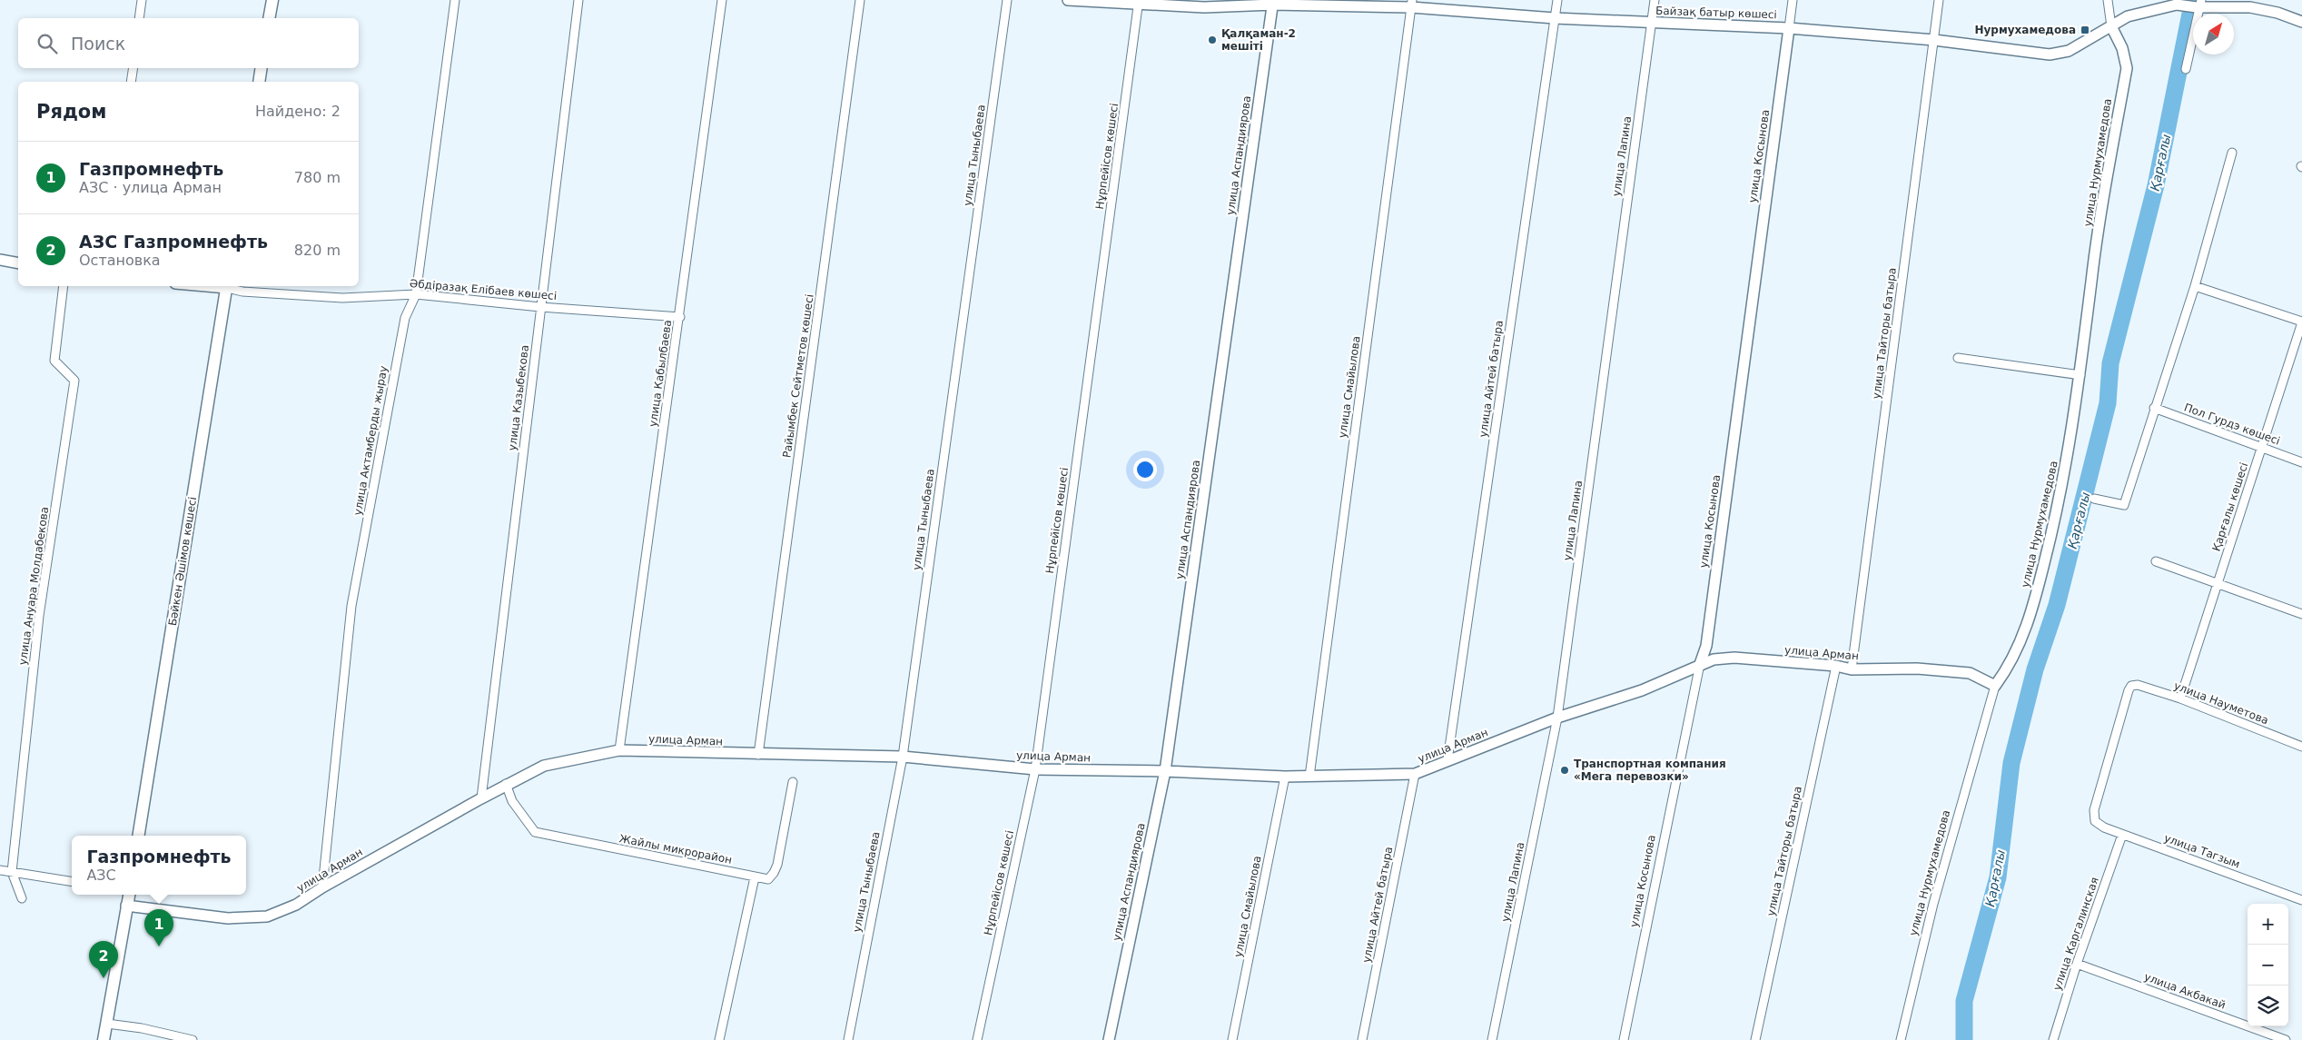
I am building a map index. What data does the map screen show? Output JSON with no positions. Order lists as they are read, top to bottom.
{
  "streets": {
    "main road": ["Бәйкен Әшімов көшесі"],
    "street": [
      "Байзақ батыр көшесі",
      "улица Тыныбаева",
      "улица Аспандиярова",
      "Нұрпейісов көшесі",
      "улица Лапина",
      "улица Косынова",
      "улица Нурмухамедова",
      "Әбдіразақ Елібаев көшесі",
      "улица Тайторы батыра",
      "улица Кабылбаева",
      "Райымбек Сейтметов көшесі",
      "улица Айтей батыра",
      "улица Смайылова",
      "улица Казыбекова",
      "Пол Гурдэ көшесі",
      "улица Актамберды жырау",
      "Қарғалы көшесі",
      "улица Ануара Молдабекова",
      "улица Арман",
      "улица Науметова",
      "Жайлы микрорайон",
      "улица Тагзым",
      "улица Каргалинская",
      "улица Акбакай"
    ]
  },
  "crossings": [
    ["Байзақ батыр көшесі", "улица Аспандиярова"],
    ["Байзақ батыр көшесі", "Нұрпейісов көшесі"],
    ["Байзақ батыр көшесі", "улица Лапина"],
    ["Байзақ батыр көшесі", "улица Косынова"],
    ["Байзақ батыр көшесі", "улица Нурмухамедова"],
    ["Байзақ батыр көшесі", "улица Тайторы батыра"],
    ["Байзақ батыр көшесі", "улица Айтей батыра"],
    ["Байзақ батыр көшесі", "улица Смайылова"],
    ["улица Тыныбаева", "улица Арман"],
    ["улица Аспандиярова", "улица Арман"],
    ["Нұрпейісов көшесі", "улица Арман"],
    ["улица Лапина", "улица Арман"],
    ["улица Косынова", "улица Арман"],
    ["улица Нурмухамедова", "улица Арман"],
    ["Әбдіразақ Елібаев көшесі", "улица Кабылбаева"],
    ["Әбдіразақ Елібаев көшесі", "улица Казыбекова"],
    ["Әбдіразақ Елібаев көшесі", "улица Актамберды жырау"],
    ["Әбдіразақ Елібаев көшесі", "Бәйкен Әшімов көшесі"],
    ["улица Тайторы батыра", "улица Арман"],
    ["улица Кабылбаева", "улица Арман"],
    ["Райымбек Сейтметов көшесі", "улица Арман"],
    ["улица Айтей батыра", "улица Арман"],
    ["улица Смайылова", "улица Арман"],
    ["улица Казыбекова", "улица Арман"],
    ["Пол Гурдэ көшесі", "Қарғалы көшесі"],
    ["улица Актамберды жырау", "улица Арман"],
    ["Қарғалы көшесі", "улица Науметова"],
    ["улица Арман", "Жайлы микрорайон"],
    ["улица Науметова", "улица Тагзым"],
    ["улица Тагзым", "улица Каргалинская"],
    ["улица Каргалинская", "улица Акбакай"]
  ],
  "water": ["Қарғалы"],
  "places": {
    "transit": ["Нурмухамедова"],
    "other": ["Қалқаман-2 мешіті", "Транспортная компания «Мега перевозки»"]
  },
  "north": "top right",
  "page": {
    "search": "Поиск",
    "heading": ["Рядом", "Найдено: 2"],
    "list": [
      {
        "mark": "1",
        "name": "Газпромнефть",
        "note": "АЗС · улица Арман",
        "value": "780 m"
      },
      {
        "mark": "2",
        "name": "АЗС Газпромнефть",
        "note": "Остановка",
        "value": "820 m"
      }
    ],
    "popup": ["Газпромнефть", "АЗС"],
    "map_buttons": ["+", "−"],
    "pins": ["1", "2"]
  }
}
